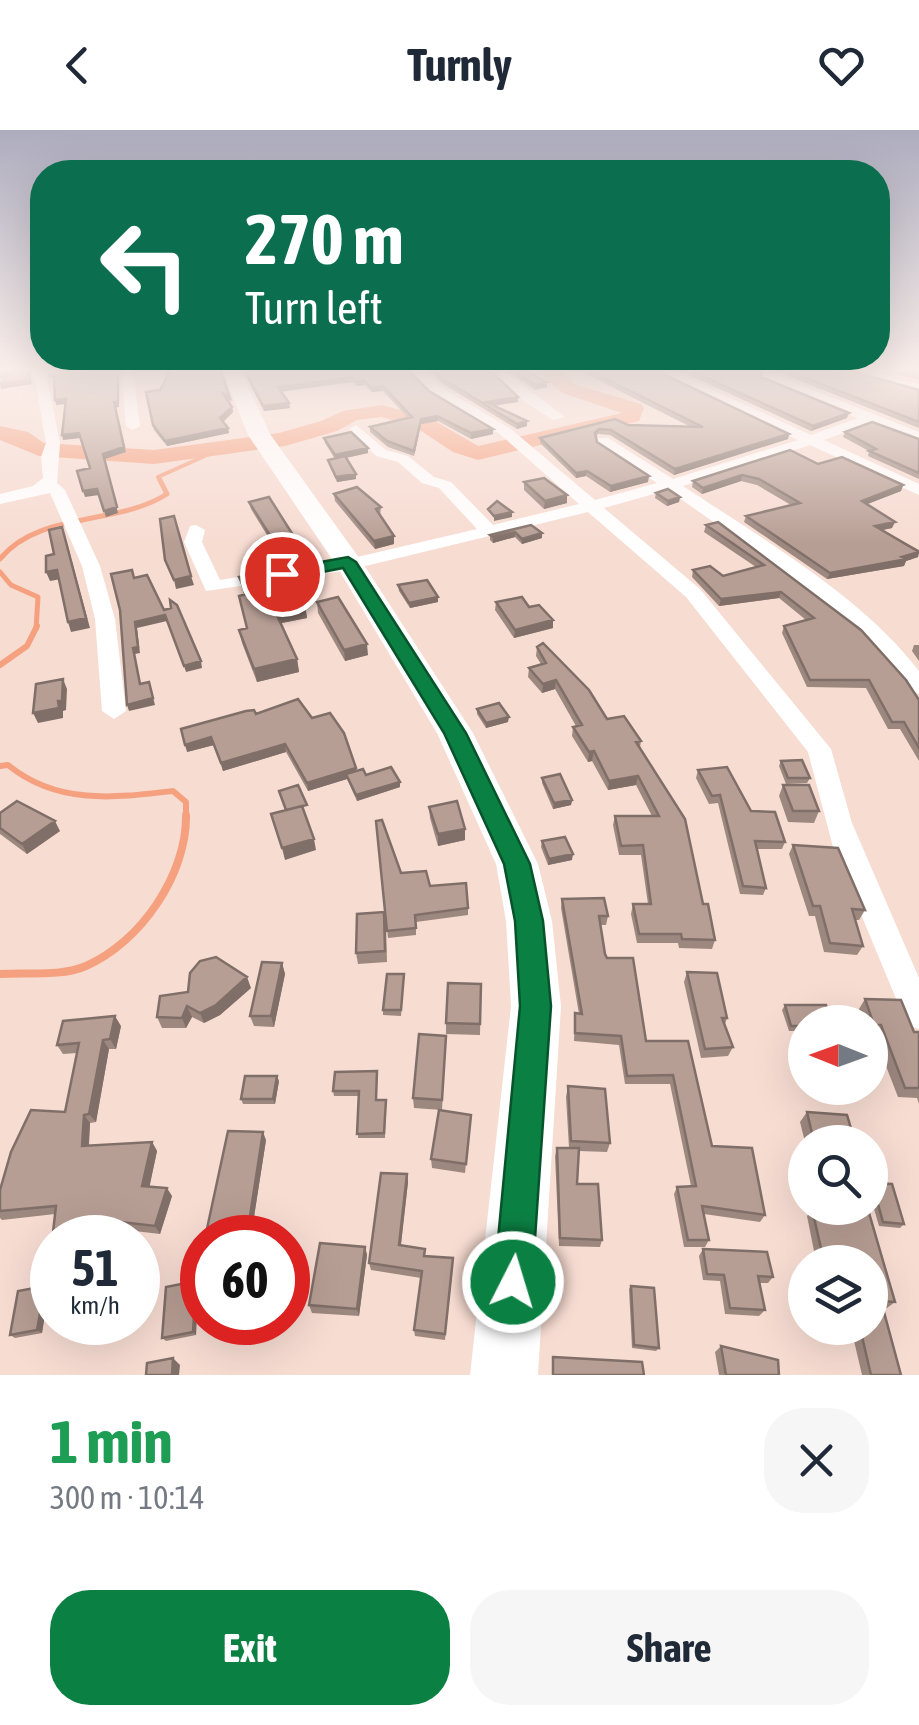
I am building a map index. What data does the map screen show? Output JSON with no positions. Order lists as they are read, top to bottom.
{
  "north": "left",
  "page": {
    "header": "Turnly",
    "turn": ["270 m", "Turn left"],
    "speed": "51 km/h",
    "limit": "60",
    "heading": ["1 min", "300 m · 10:14"],
    "buttons": ["Exit", "Share"]
  }
}
